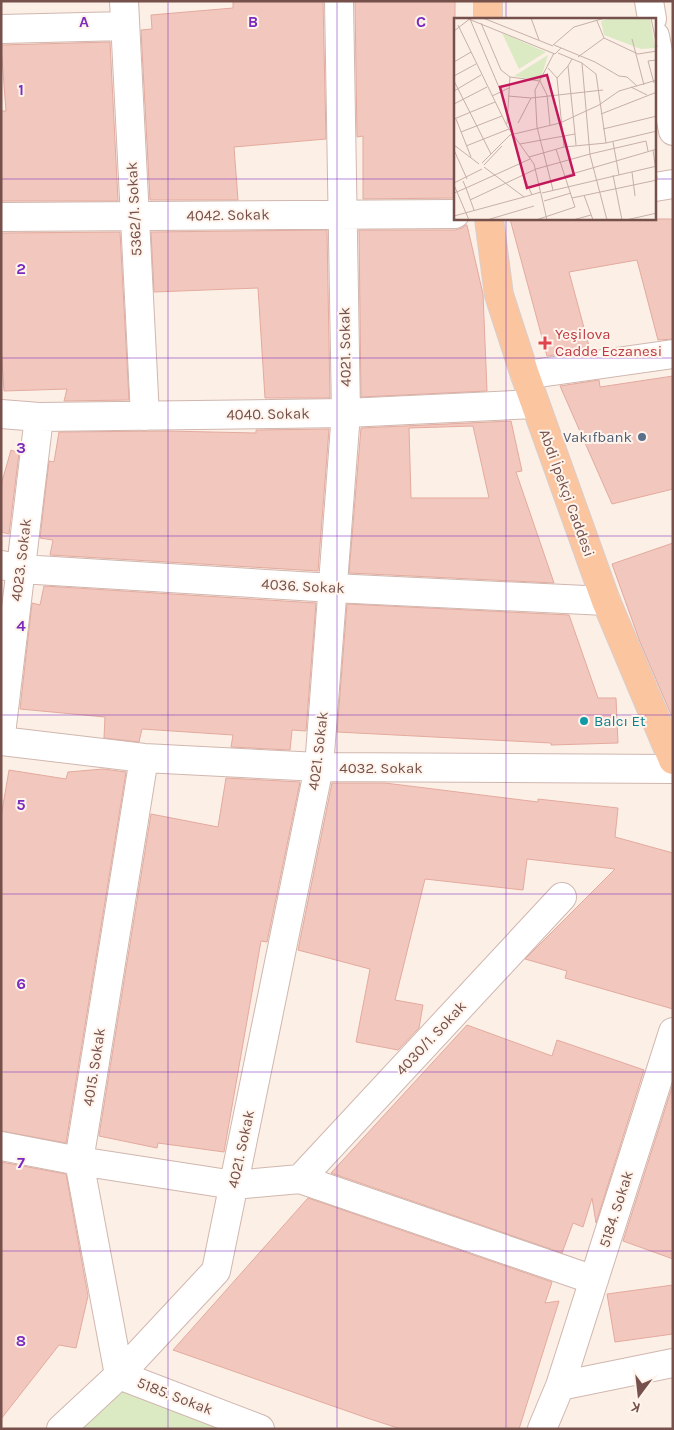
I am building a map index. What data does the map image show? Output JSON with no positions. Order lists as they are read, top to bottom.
{
  "streets": {
    "main road": ["Abdi İpekçi Caddesi"],
    "street": [
      "5362/1. Sokak",
      "4042. Sokak",
      "4021. Sokak",
      "4040. Sokak",
      "4023. Sokak",
      "4036. Sokak",
      "4032. Sokak",
      "4030/1. Sokak",
      "4015. Sokak",
      "5184. Sokak",
      "5185. Sokak"
    ]
  },
  "crossings": [
    ["5362/1. Sokak", "4042. Sokak"],
    ["5362/1. Sokak", "4040. Sokak"],
    ["4042. Sokak", "4021. Sokak"],
    ["4021. Sokak", "4040. Sokak"],
    ["4021. Sokak", "4036. Sokak"],
    ["4021. Sokak", "4032. Sokak"],
    ["4021. Sokak", "4015. Sokak"],
    ["4021. Sokak", "5185. Sokak"],
    ["4040. Sokak", "Abdi İpekçi Caddesi"],
    ["4040. Sokak", "4023. Sokak"],
    ["Abdi İpekçi Caddesi", "4036. Sokak"],
    ["4023. Sokak", "4036. Sokak"],
    ["4032. Sokak", "4015. Sokak"],
    ["4015. Sokak", "5185. Sokak"]
  ],
  "places": {
    "health": ["Yeşilova Cadde Eczanesi"],
    "other": ["Vakıfbank", "Balcı Et"]
  },
  "north": "bottom",
  "grid": {
    "columns": ["A", "B", "C"],
    "rows": [
      "1",
      "2",
      "3",
      "4",
      "5",
      "6",
      "7",
      "8"
    ]
  }
}
